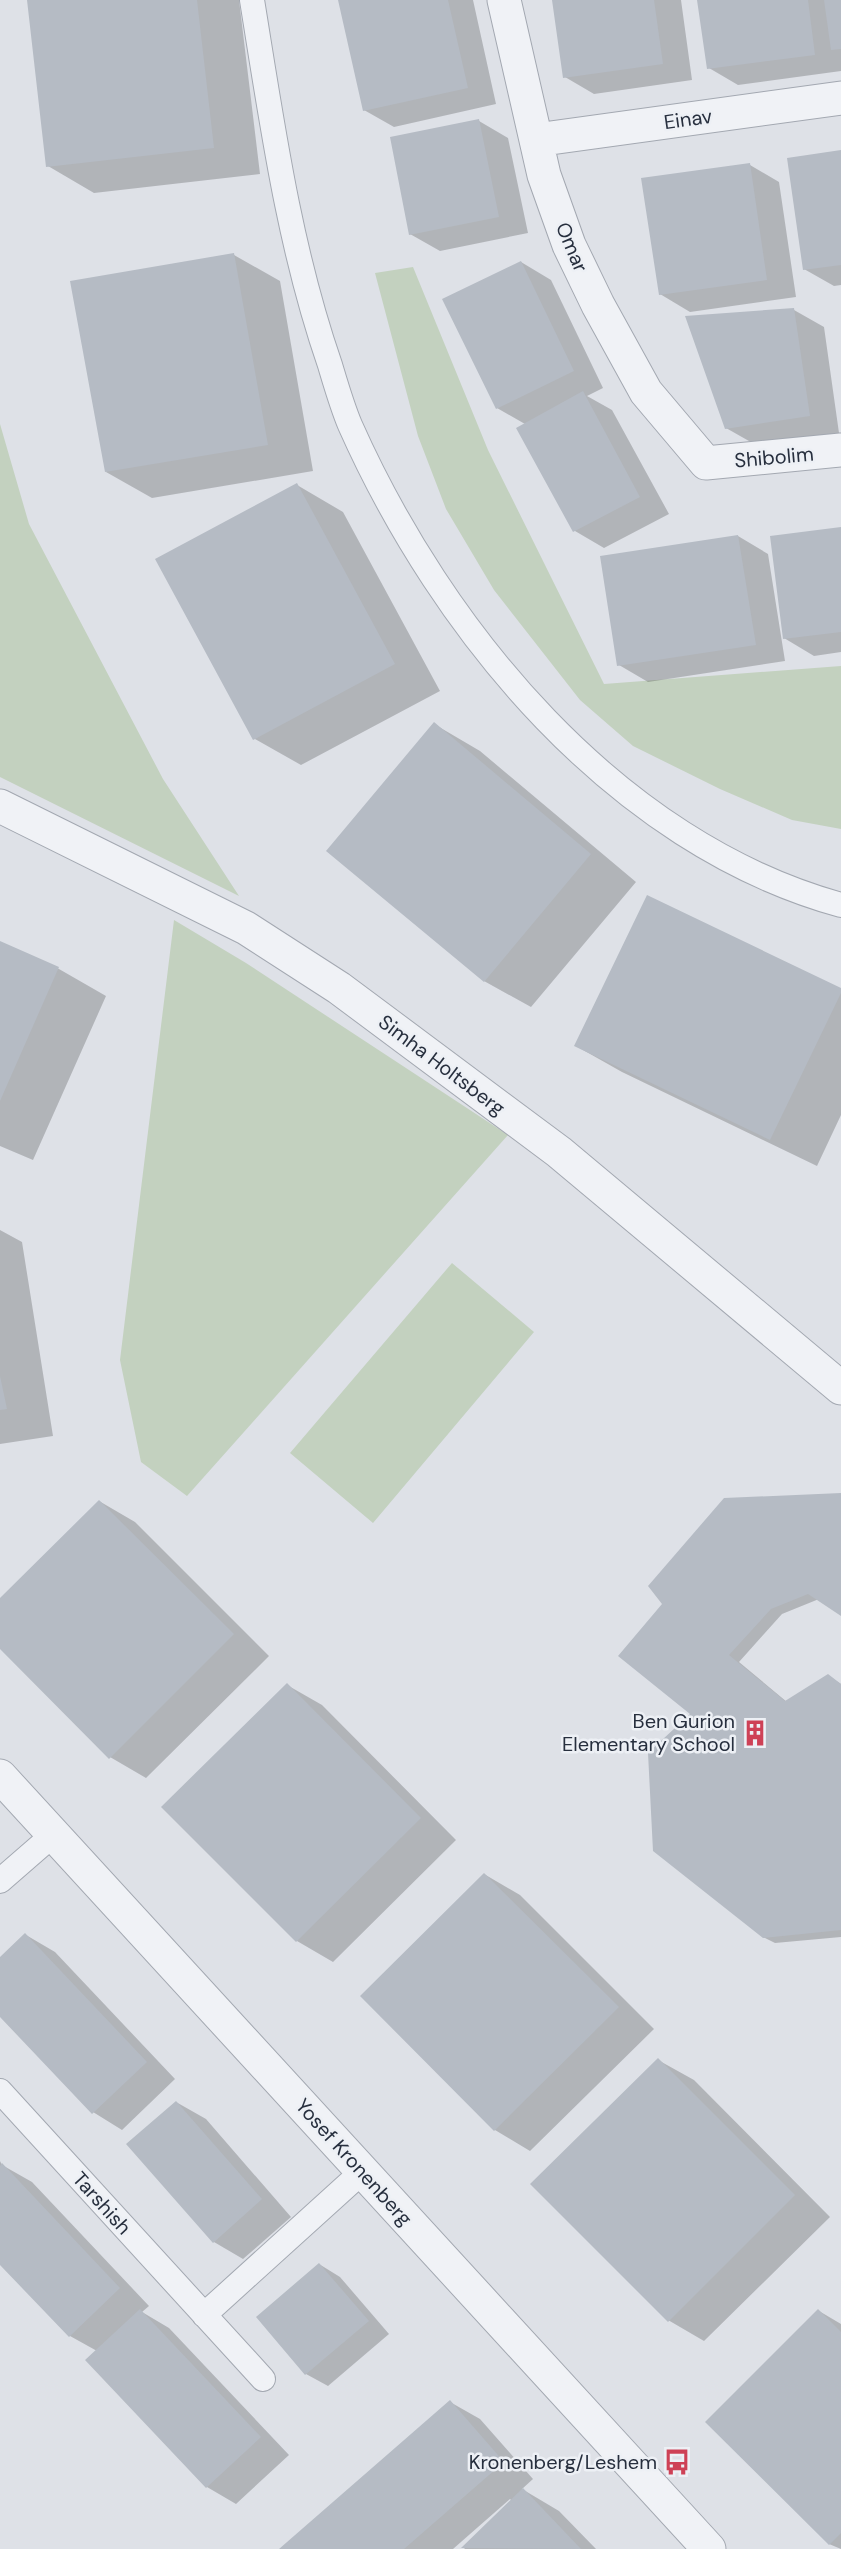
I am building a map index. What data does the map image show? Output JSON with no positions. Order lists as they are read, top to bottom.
{
  "streets": {
    "street": [
      "Einav",
      "Omar",
      "Shibolim",
      "Simha Holtsberg",
      "Yosef Kronenberg"
    ],
    "lane": ["Tarshish"]
  },
  "crossings": [
    ["Einav", "Omar"],
    ["Omar", "Shibolim"]
  ],
  "places": {
    "building": ["Ben Gurion Elementary School"],
    "bus stop": ["Kronenberg/Leshem"]
  }
}
